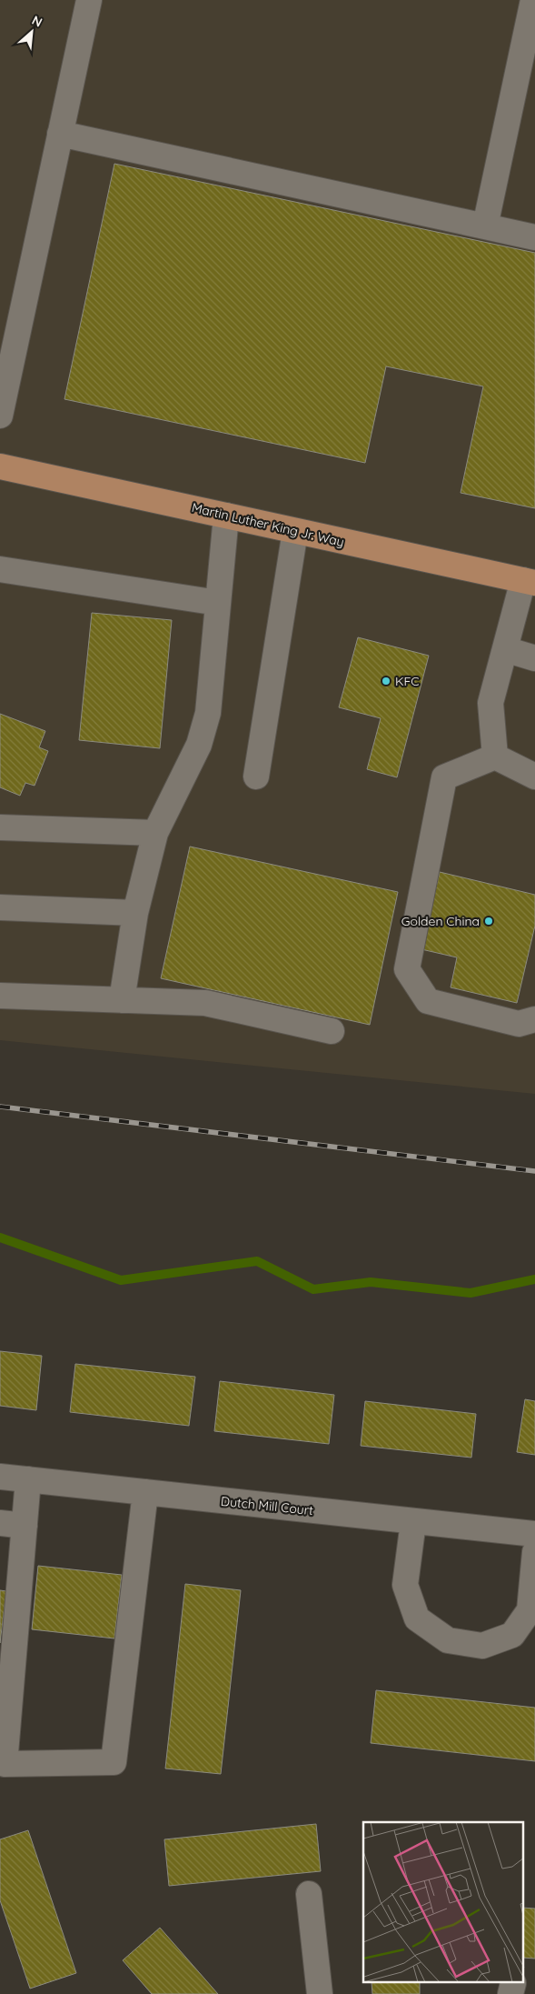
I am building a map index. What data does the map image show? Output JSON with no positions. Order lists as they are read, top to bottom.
{
  "streets": {
    "main road": ["Martin Luther King Jr. Way"],
    "street": ["Dutch Mill Court"]
  },
  "places": ["KFC", "Golden China"],
  "north": "top right"
}
